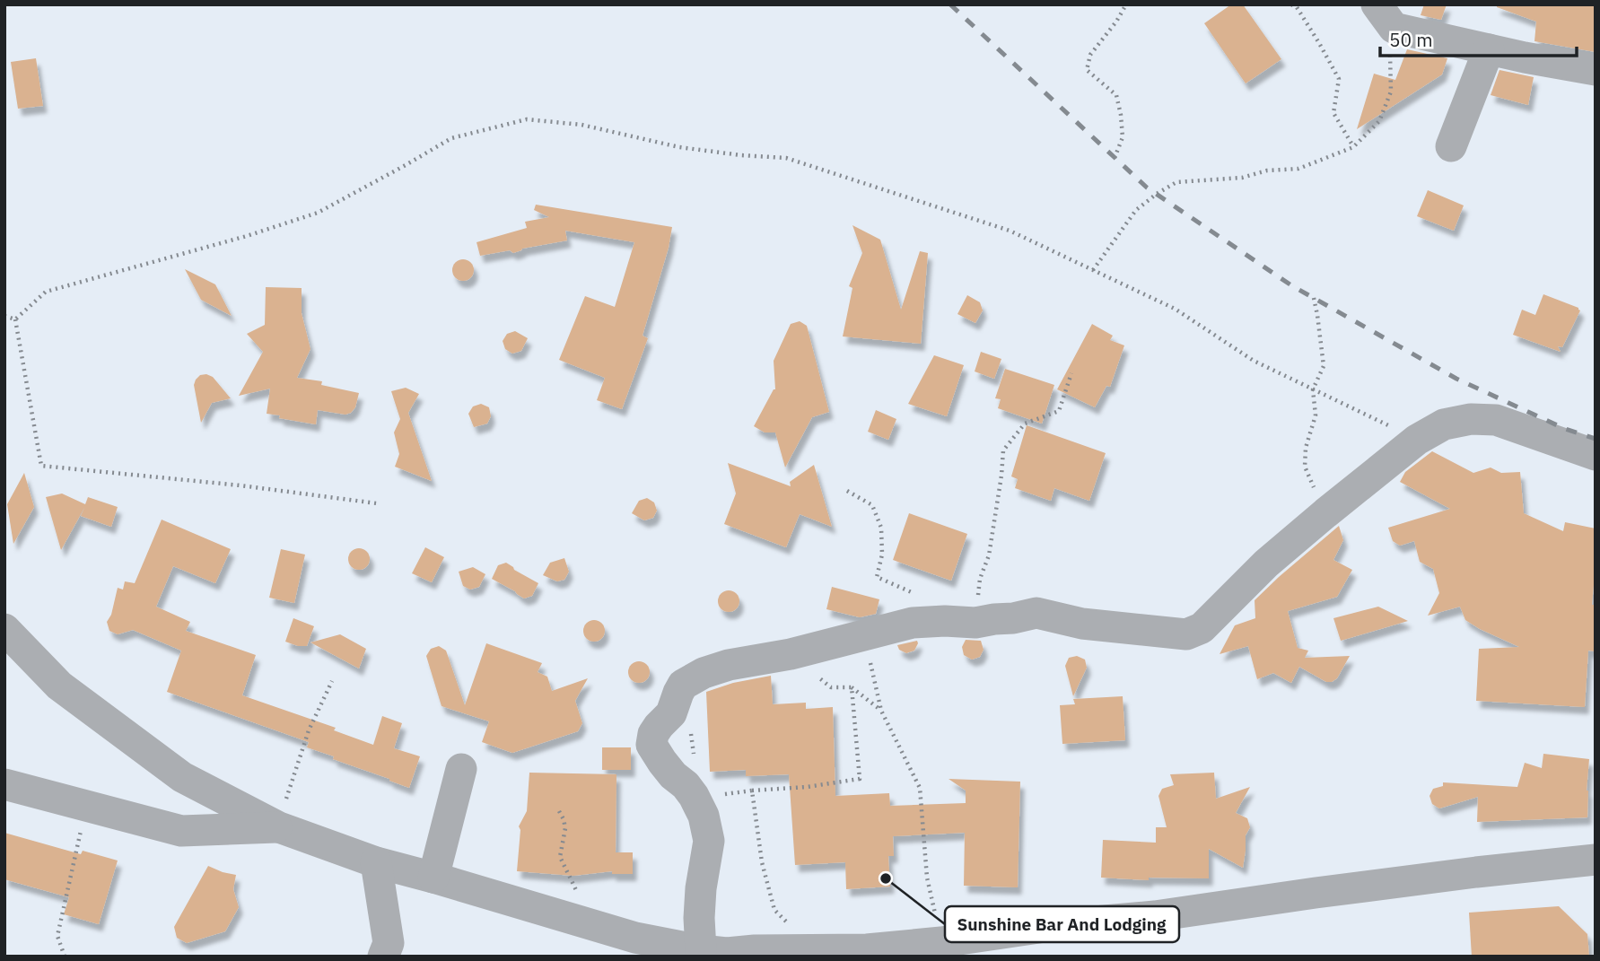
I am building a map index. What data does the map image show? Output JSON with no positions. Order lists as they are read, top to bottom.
{
  "places": ["Sunshine Bar And Lodging"],
  "scale_bar": "50 m"
}
